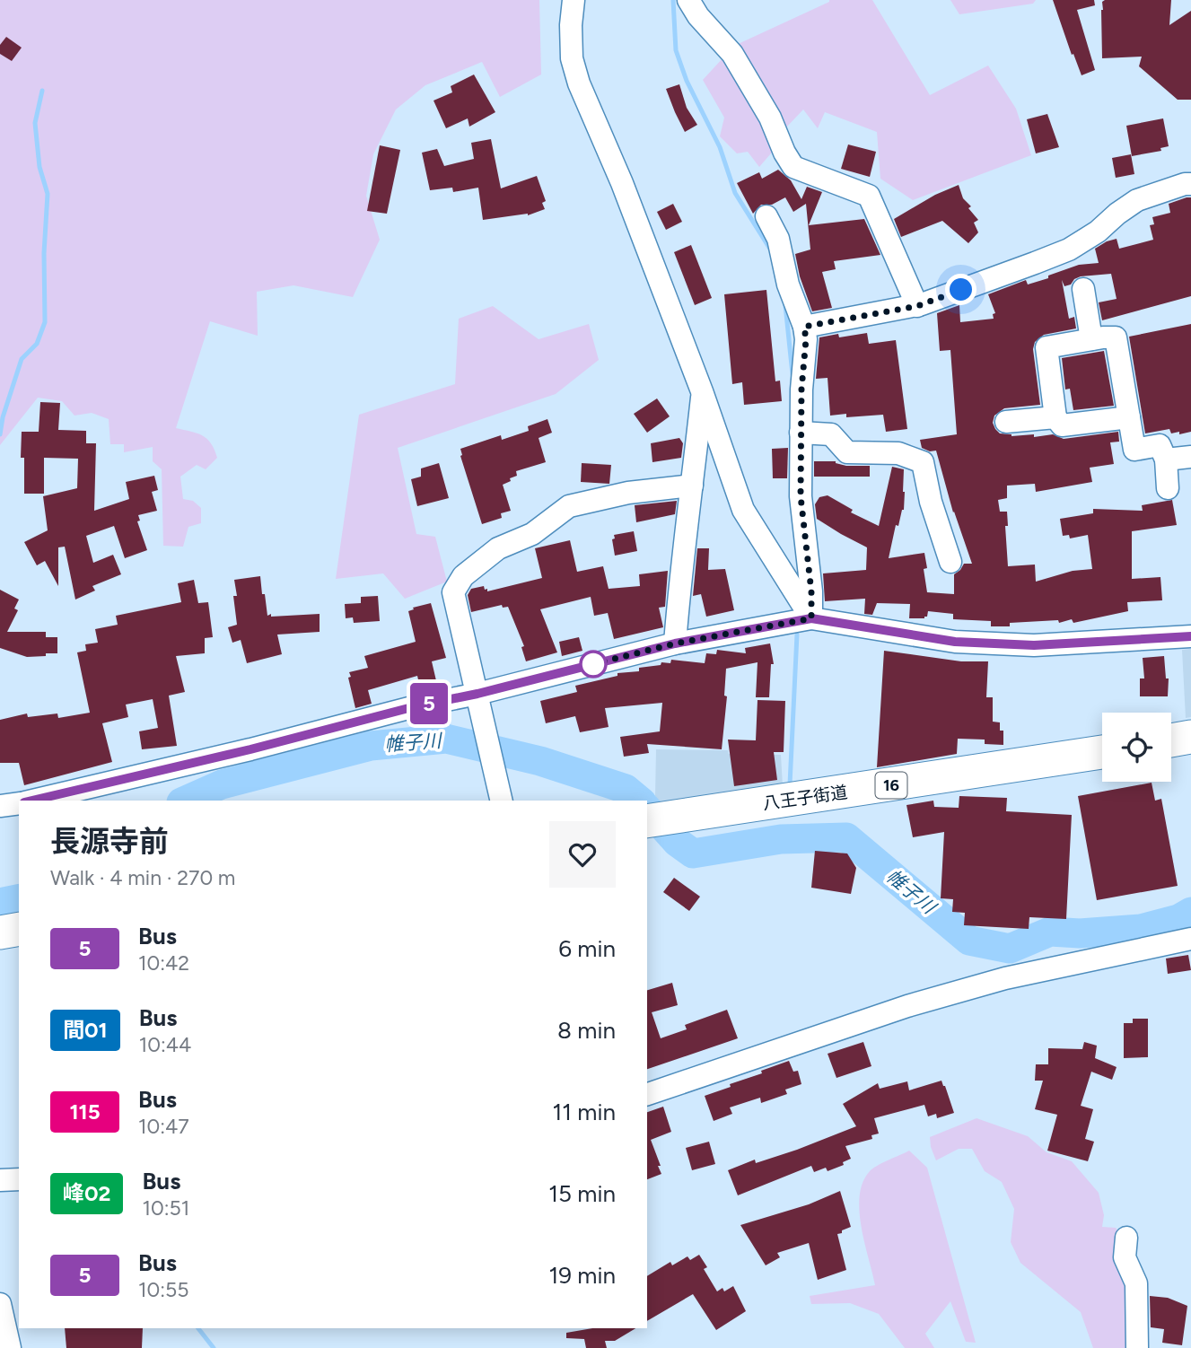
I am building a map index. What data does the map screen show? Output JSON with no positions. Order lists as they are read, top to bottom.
{
  "streets": {
    "highway": ["16", "八王子街道"]
  },
  "water": ["帷子川"],
  "lines": ["bus line 5"],
  "page": {
    "on_map": "5",
    "heading": ["長源寺前", "Walk · 4 min · 270 m"],
    "list": [
      {
        "mark": "5",
        "name": "Bus",
        "note": "10:42",
        "value": "6 min"
      },
      {
        "mark": "間01",
        "name": "Bus",
        "note": "10:44",
        "value": "8 min"
      },
      {
        "mark": "115",
        "name": "Bus",
        "note": "10:47",
        "value": "11 min"
      },
      {
        "mark": "峰02",
        "name": "Bus",
        "note": "10:51",
        "value": "15 min"
      },
      {
        "mark": "5",
        "name": "Bus",
        "note": "10:55",
        "value": "19 min"
      }
    ]
  }
}
